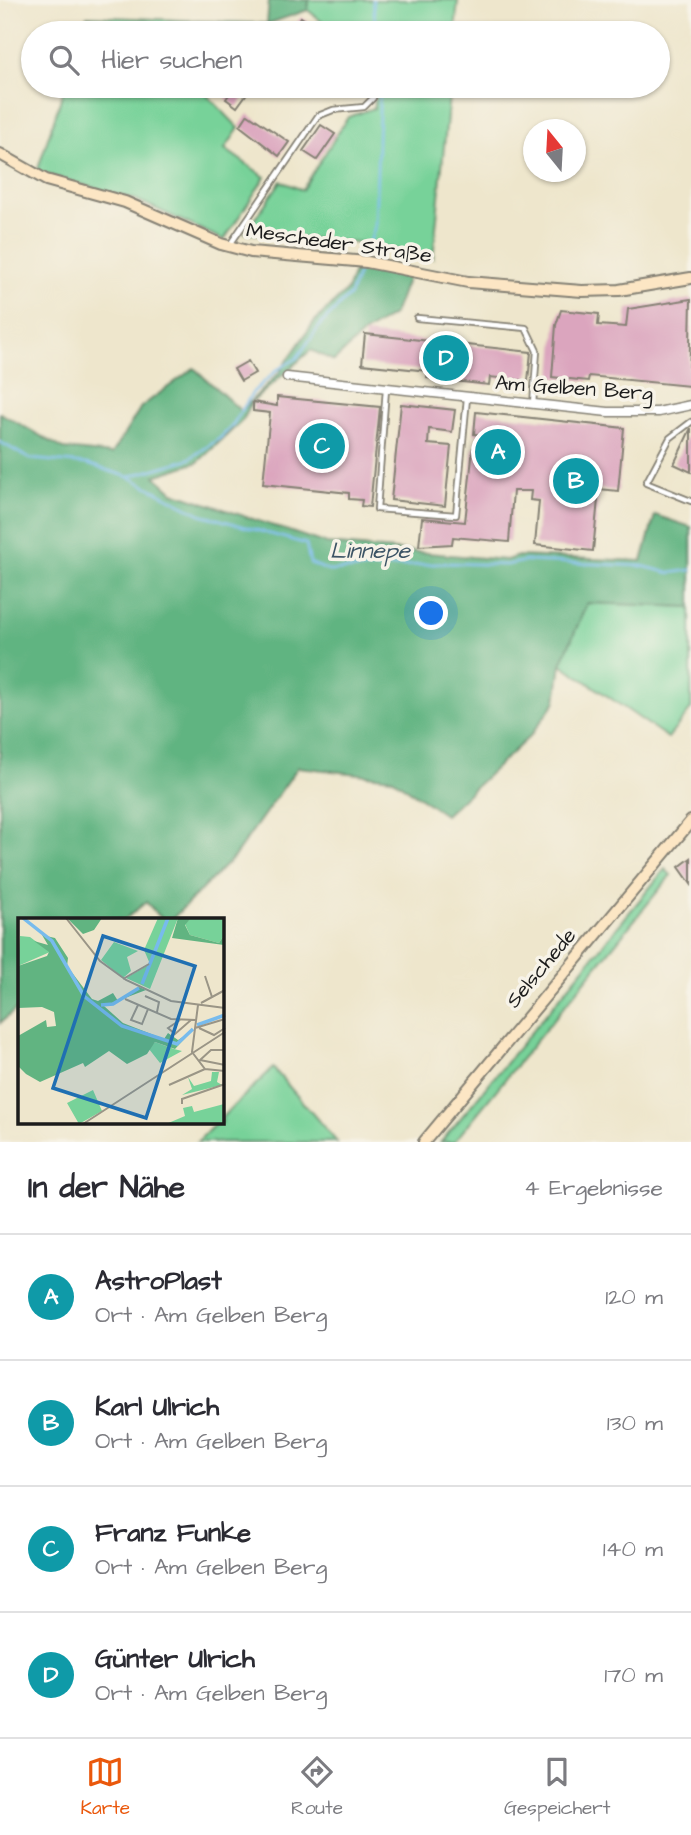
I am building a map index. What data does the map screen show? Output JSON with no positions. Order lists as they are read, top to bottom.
{
  "streets": {
    "main road": ["Mescheder Straße", "Selschede"],
    "street": ["Am Gelben Berg"]
  },
  "water": ["Linnepe"],
  "north": "top",
  "page": {
    "search": "Hier suchen",
    "pins": [
      "D",
      "C",
      "A",
      "B"
    ],
    "heading": ["In der Nähe", "4 Ergebnisse"],
    "list": [
      {
        "mark": "A",
        "name": "AstroPlast",
        "note": "Ort · Am Gelben Berg",
        "value": "120 m"
      },
      {
        "mark": "B",
        "name": "Karl Ulrich",
        "note": "Ort · Am Gelben Berg",
        "value": "130 m"
      },
      {
        "mark": "C",
        "name": "Franz Funke",
        "note": "Ort · Am Gelben Berg",
        "value": "140 m"
      },
      {
        "mark": "D",
        "name": "Günter Ulrich",
        "note": "Ort · Am Gelben Berg",
        "value": "170 m"
      }
    ],
    "nav": ["Karte", "Route", "Gespeichert"]
  }
}
